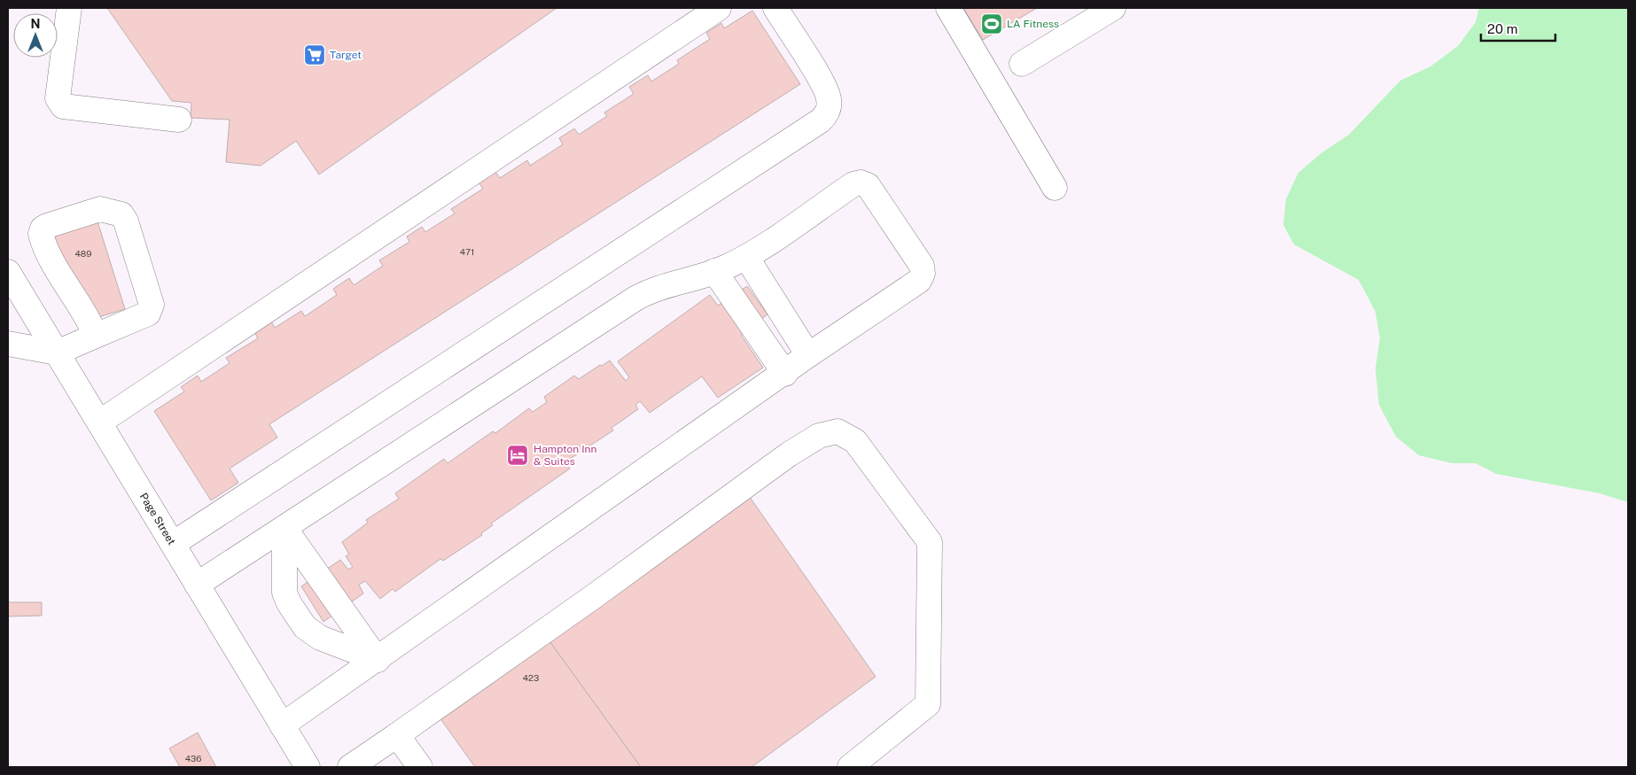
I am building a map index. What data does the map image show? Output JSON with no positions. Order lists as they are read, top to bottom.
{
  "streets": {
    "main road": ["Page Street"]
  },
  "places": {
    "sports": ["LA Fitness"],
    "supermarket": ["Target"],
    "hotel": ["Hampton Inn & Suites"]
  },
  "house_numbers": [
    "471",
    "489",
    "423",
    "436"
  ],
  "scale_bar": "20 m",
  "north": "top"
}
